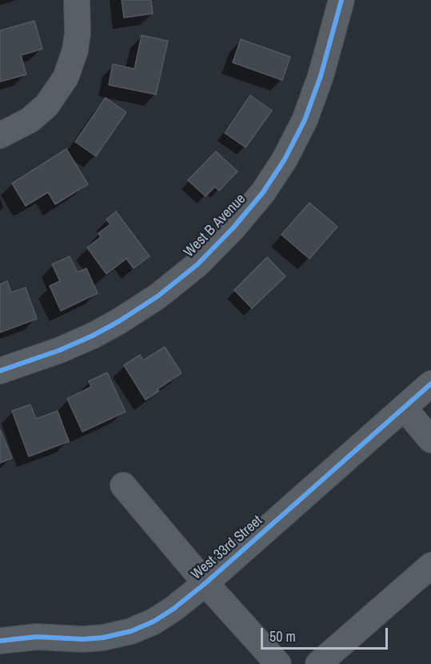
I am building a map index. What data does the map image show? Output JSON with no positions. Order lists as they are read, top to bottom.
{
  "streets": {
    "street": ["West B Avenue", "West 33rd Street"]
  },
  "scale_bar": "50 m"
}
